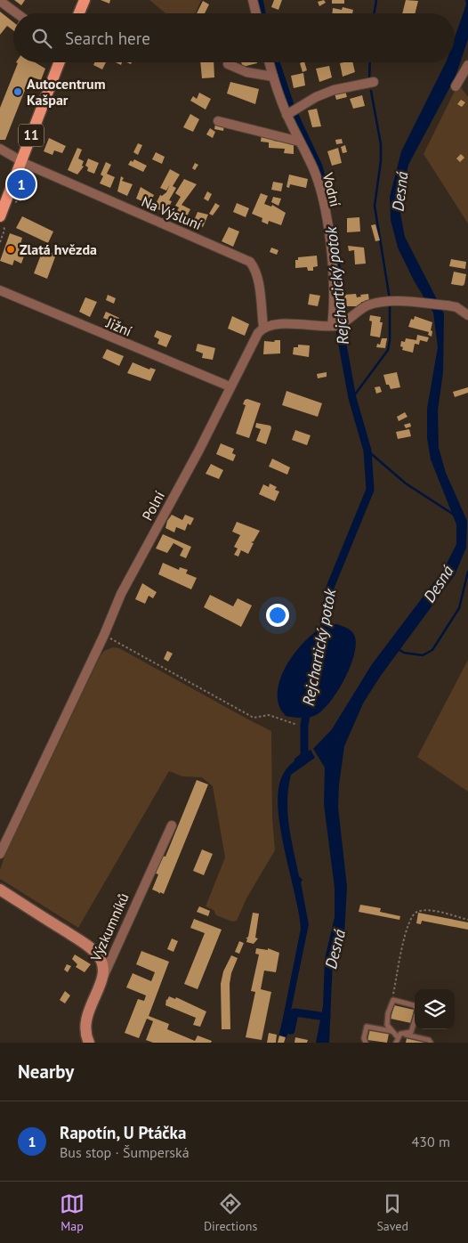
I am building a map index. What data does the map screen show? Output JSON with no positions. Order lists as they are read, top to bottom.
{
  "streets": {
    "main road": ["11"],
    "street": [
      "Vodní",
      "Na Výsluní",
      "Jižní",
      "Polní",
      "Výzkumníků"
    ]
  },
  "crossings": [
    ["11", "Na Výsluní"],
    ["Na Výsluní", "Polní"],
    ["Jižní", "Polní"]
  ],
  "water": ["Desná", "Rejchartický potok"],
  "places": ["Autocentrum Kašpar", "Zlatá hvězda"],
  "page": {
    "search": "Search here",
    "pins": "1",
    "heading": "Nearby",
    "list": [
      {
        "mark": "1",
        "name": "Rapotín, U Ptáčka",
        "note": "Bus stop · Šumperská",
        "value": "430 m"
      }
    ],
    "nav": ["Map", "Directions", "Saved"]
  }
}
